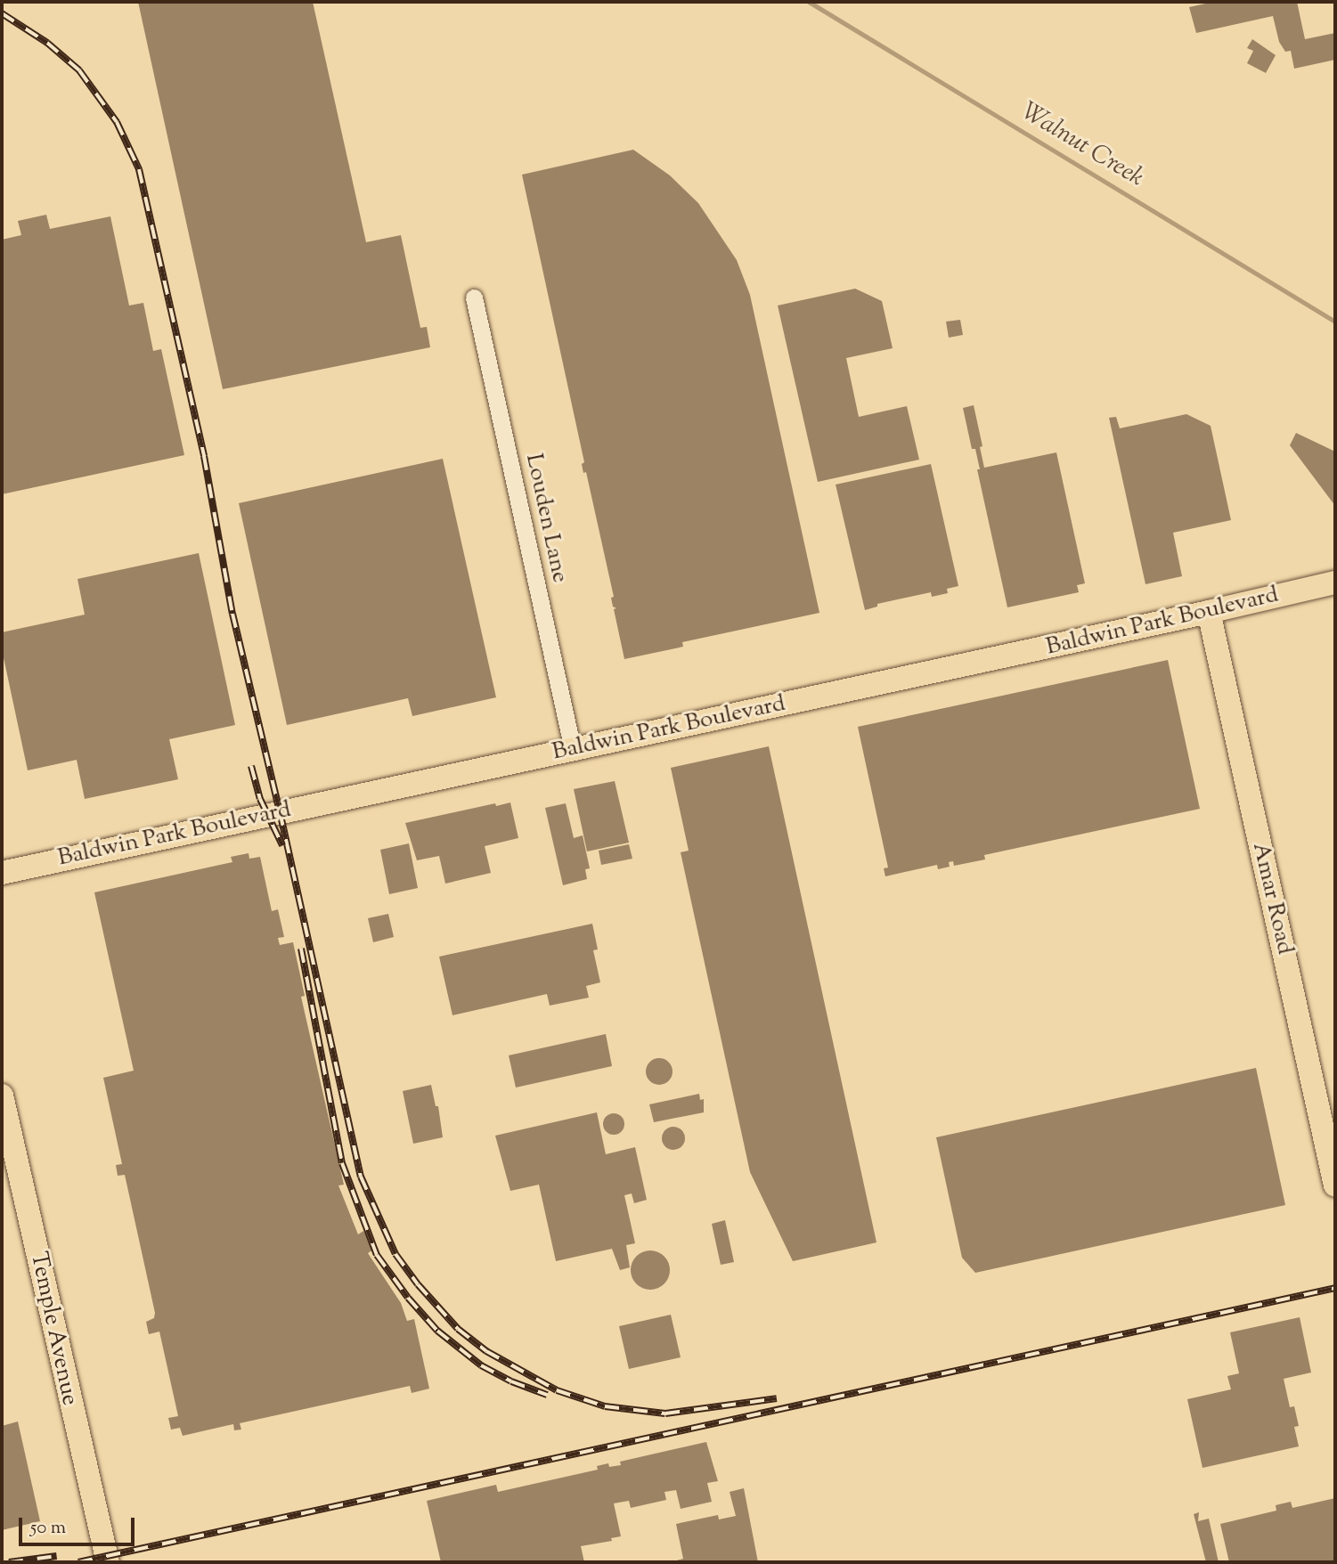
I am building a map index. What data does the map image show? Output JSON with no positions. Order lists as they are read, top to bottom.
{
  "streets": {
    "main road": ["Baldwin Park Boulevard", "Amar Road", "Temple Avenue"],
    "street": ["Louden Lane"]
  },
  "crossings": [
    ["Louden Lane", "Baldwin Park Boulevard"],
    ["Baldwin Park Boulevard", "Amar Road"]
  ],
  "water": ["Walnut Creek"],
  "scale_bar": "50 m"
}
